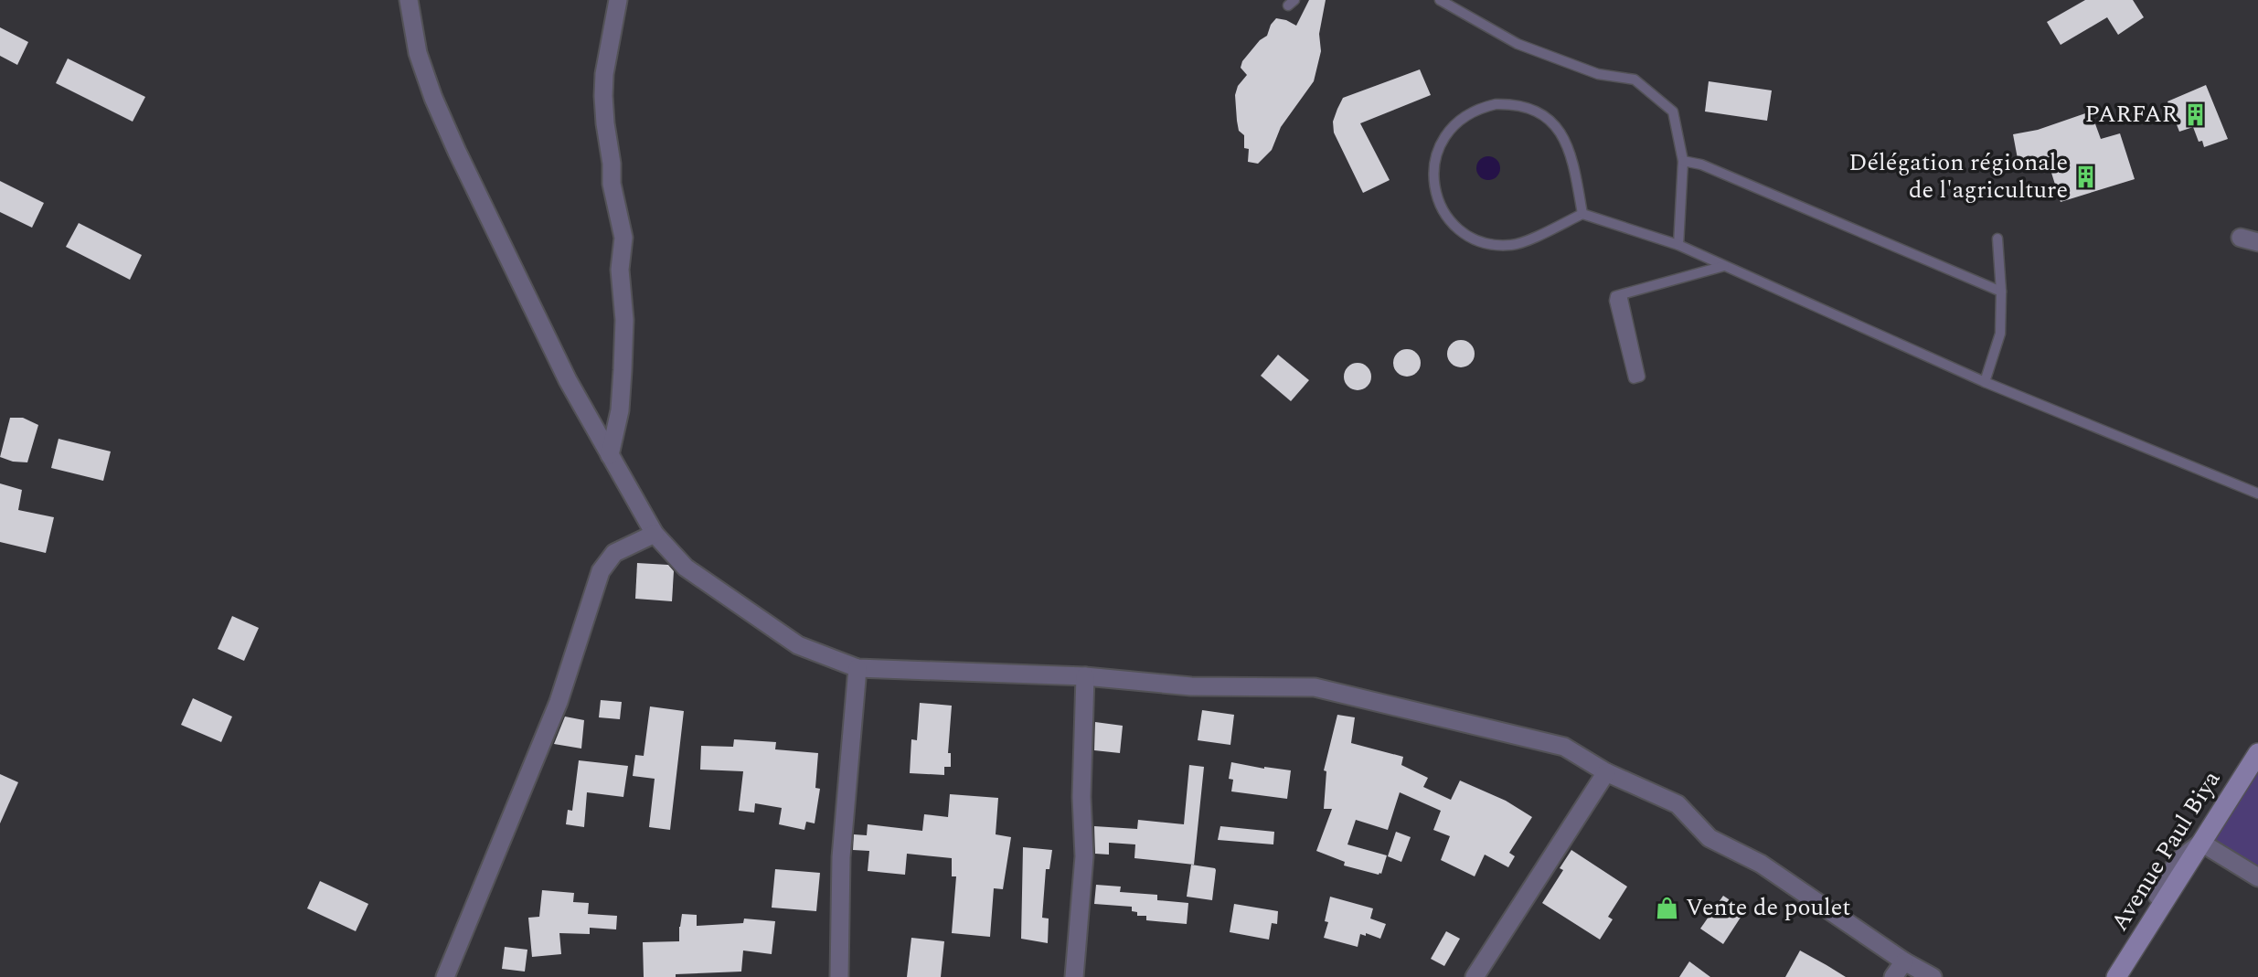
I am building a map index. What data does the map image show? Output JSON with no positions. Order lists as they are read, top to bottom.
{
  "streets": {
    "main road": ["Avenue Paul Biya"]
  },
  "places": {
    "building": ["PARFAR", "Délégation régionale de l'agriculture"],
    "shop": ["Vente de poulet"]
  }
}
